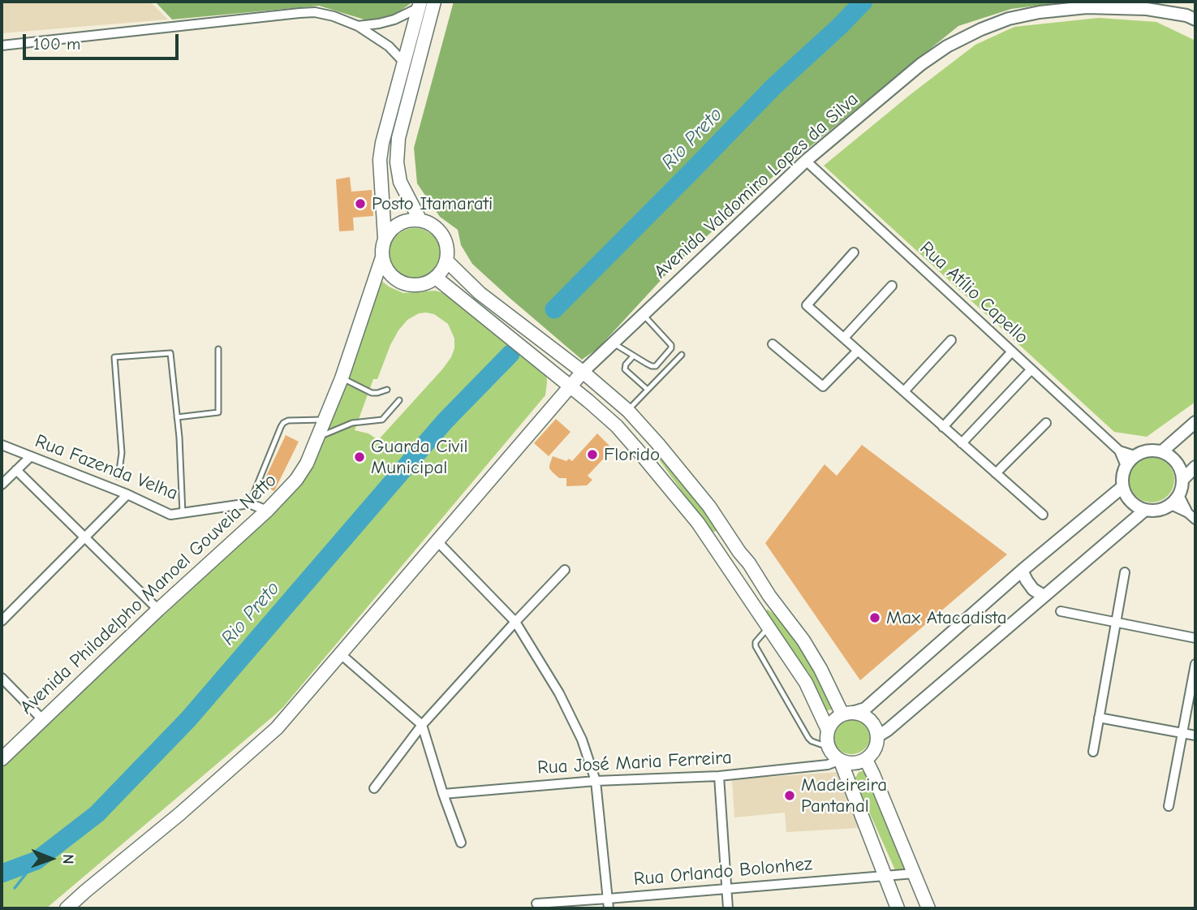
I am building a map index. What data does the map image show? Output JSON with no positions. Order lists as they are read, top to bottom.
{
  "streets": {
    "main road": ["Avenida Valdomiro Lopes da Silva", "Avenida Philadelpho Manoel Gouveia Netto"],
    "street": [
      "Rua Atílio Capello",
      "Rua Fazenda Velha",
      "Rua José Maria Ferreira",
      "Rua Orlando Bolonhez"
    ]
  },
  "crossings": [
    ["Avenida Valdomiro Lopes da Silva", "Rua Atílio Capello"]
  ],
  "water": ["Rio Preto"],
  "places": [
    "Posto Itamarati",
    "Florido",
    "Guarda Civil Municipal",
    "Max Atacadista",
    "Madeireira Pantanal"
  ],
  "scale_bar": "100 m",
  "north": "right"
}
